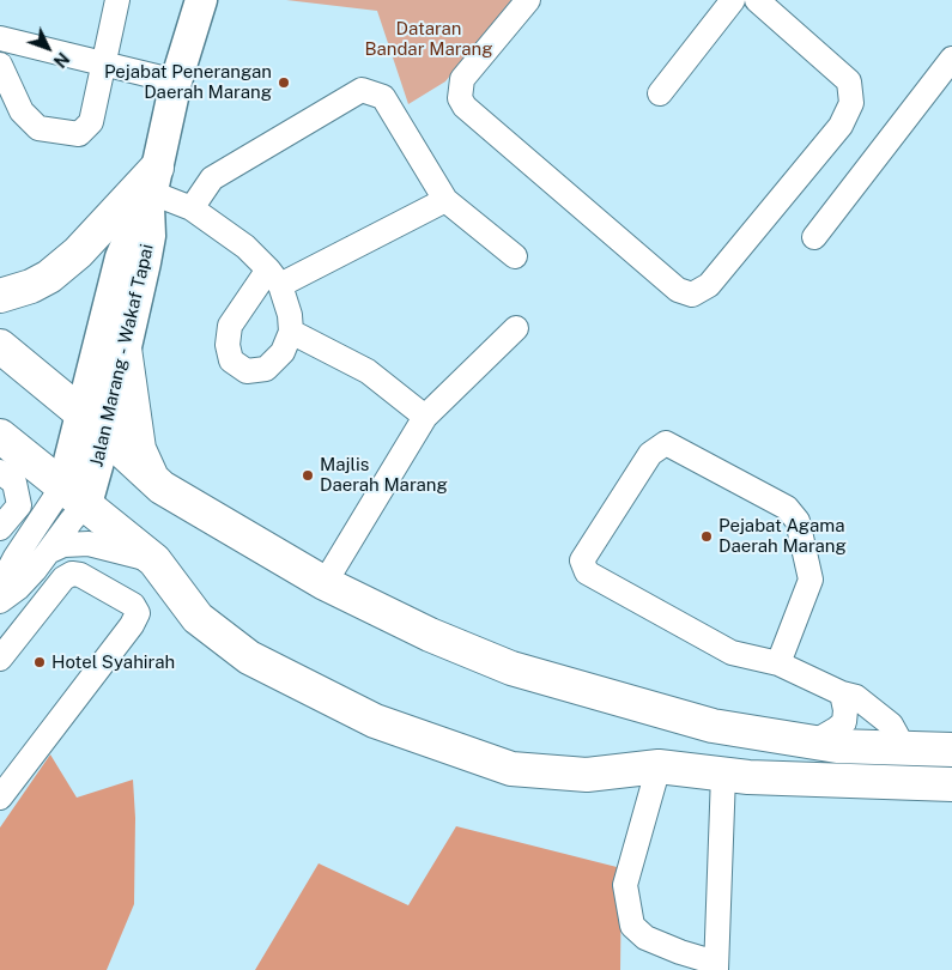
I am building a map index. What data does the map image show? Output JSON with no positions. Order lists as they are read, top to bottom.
{
  "streets": {
    "main road": ["Jalan Marang - Wakaf Tapai"]
  },
  "parks": ["Dataran Bandar Marang"],
  "places": [
    "Pejabat Penerangan Daerah Marang",
    "Majlis Daerah Marang",
    "Pejabat Agama Daerah Marang",
    "Hotel Syahirah"
  ],
  "north": "bottom right"
}
